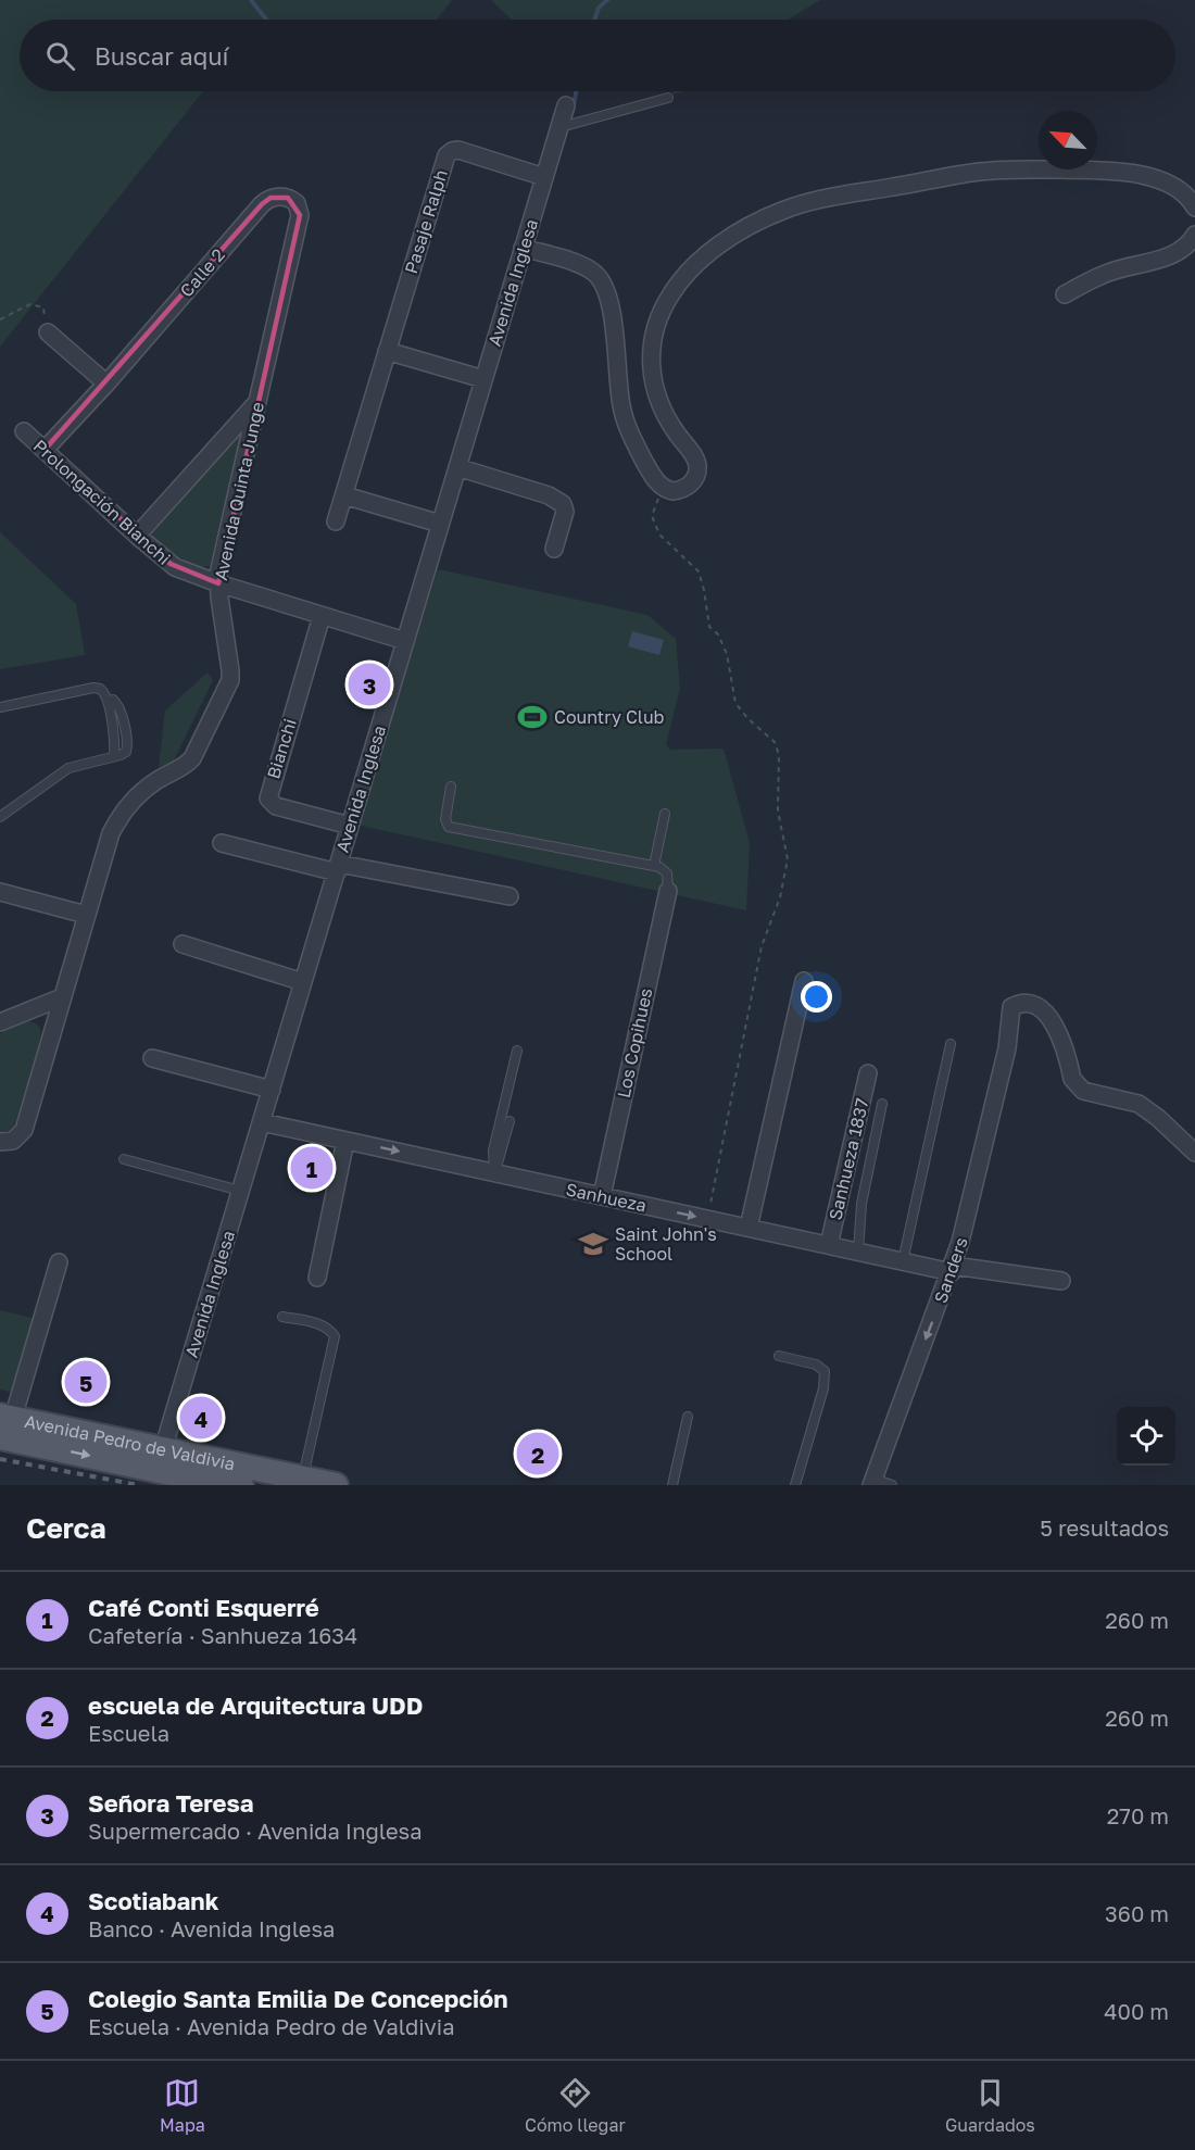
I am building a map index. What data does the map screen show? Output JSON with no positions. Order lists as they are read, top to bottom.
{
  "streets": {
    "main road": ["Avenida Pedro de Valdivia"],
    "street": [
      "Pasaje Ralph",
      "Calle 2",
      "Avenida Inglesa",
      "Avenida Quinta Junge",
      "Prolongación Bianchi",
      "Bianchi",
      "Los Copihues",
      "Sanhueza 1837",
      "Sanhueza",
      "Sanders"
    ]
  },
  "crossings": [
    ["Pasaje Ralph", "Avenida Inglesa"],
    ["Calle 2", "Avenida Quinta Junge"],
    ["Calle 2", "Prolongación Bianchi"],
    ["Avenida Inglesa", "Prolongación Bianchi"],
    ["Avenida Inglesa", "Bianchi"],
    ["Avenida Inglesa", "Sanhueza"],
    ["Avenida Inglesa", "Avenida Pedro de Valdivia"],
    ["Avenida Quinta Junge", "Prolongación Bianchi"],
    ["Prolongación Bianchi", "Bianchi"],
    ["Los Copihues", "Sanhueza"],
    ["Sanhueza 1837", "Sanhueza"],
    ["Sanhueza", "Sanders"]
  ],
  "places": {
    "sports": ["Country Club"],
    "school or university": ["Saint John's School"]
  },
  "north": "top left",
  "page": {
    "search": "Buscar aquí",
    "pins": [
      "3",
      "1",
      "5",
      "4",
      "2"
    ],
    "heading": ["Cerca", "5 resultados"],
    "list": [
      {
        "mark": "1",
        "name": "Café Conti Esquerré",
        "note": "Cafetería · Sanhueza 1634",
        "value": "260 m"
      },
      {
        "mark": "2",
        "name": "escuela de Arquitectura UDD",
        "note": "Escuela",
        "value": "260 m"
      },
      {
        "mark": "3",
        "name": "Señora Teresa",
        "note": "Supermercado · Avenida Inglesa",
        "value": "270 m"
      },
      {
        "mark": "4",
        "name": "Scotiabank",
        "note": "Banco · Avenida Inglesa",
        "value": "360 m"
      },
      {
        "mark": "5",
        "name": "Colegio Santa Emilia De Concepción",
        "note": "Escuela · Avenida Pedro de Valdivia",
        "value": "400 m"
      }
    ],
    "nav": ["Mapa", "Cómo llegar", "Guardados"]
  }
}
